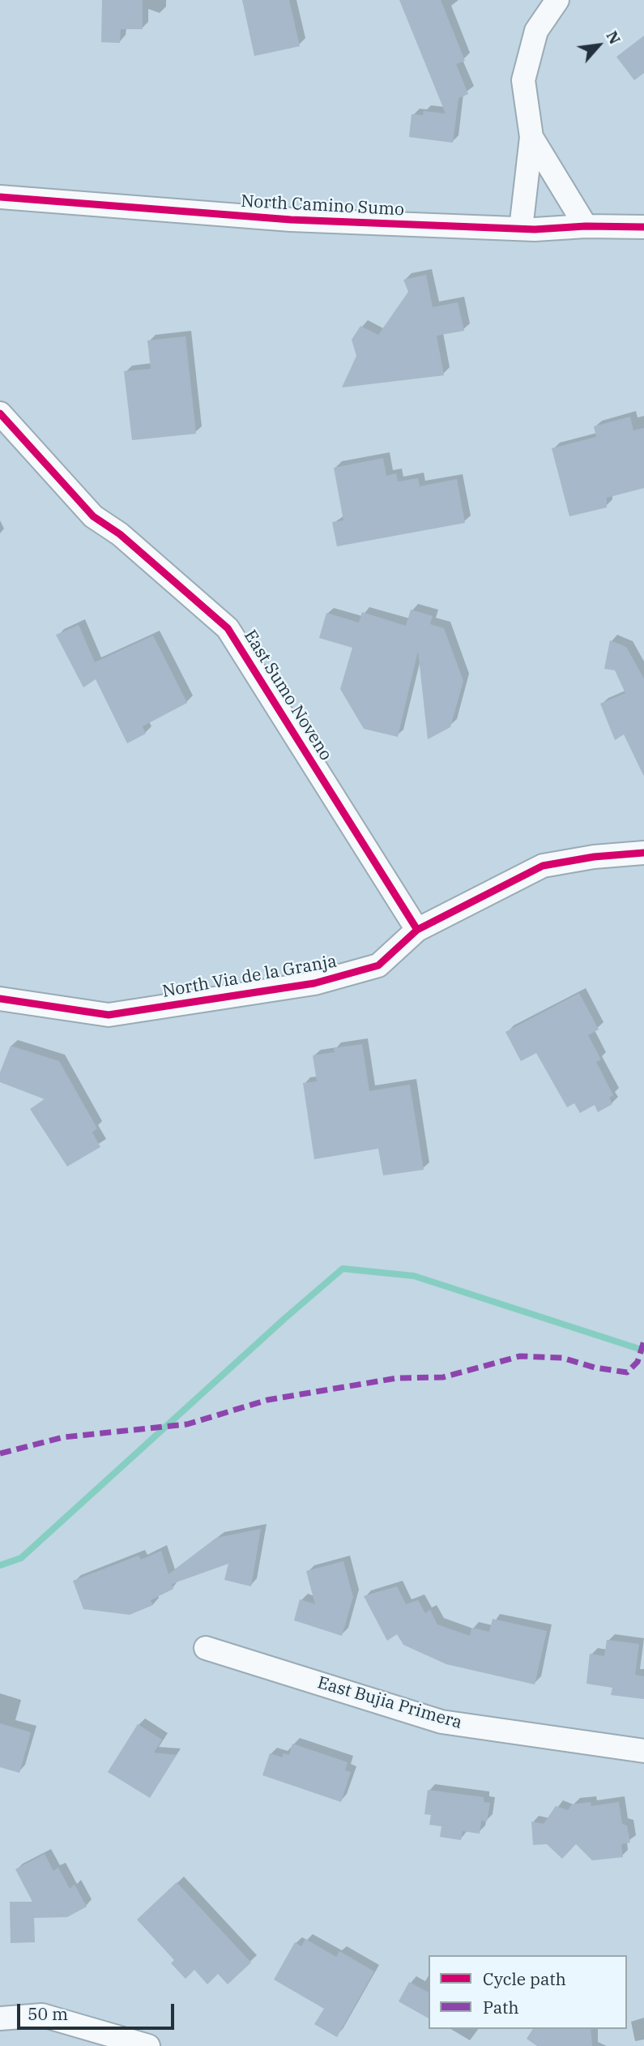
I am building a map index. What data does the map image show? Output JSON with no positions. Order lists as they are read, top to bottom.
{
  "streets": {
    "street": [
      "North Camino Sumo",
      "East Sumo Noveno",
      "North Via de la Granja",
      "East Bujia Primera"
    ]
  },
  "crossings": [
    ["East Sumo Noveno", "North Via de la Granja"]
  ],
  "legend": ["Cycle path", "Path"],
  "scale_bar": "50 m",
  "north": "top right"
}
